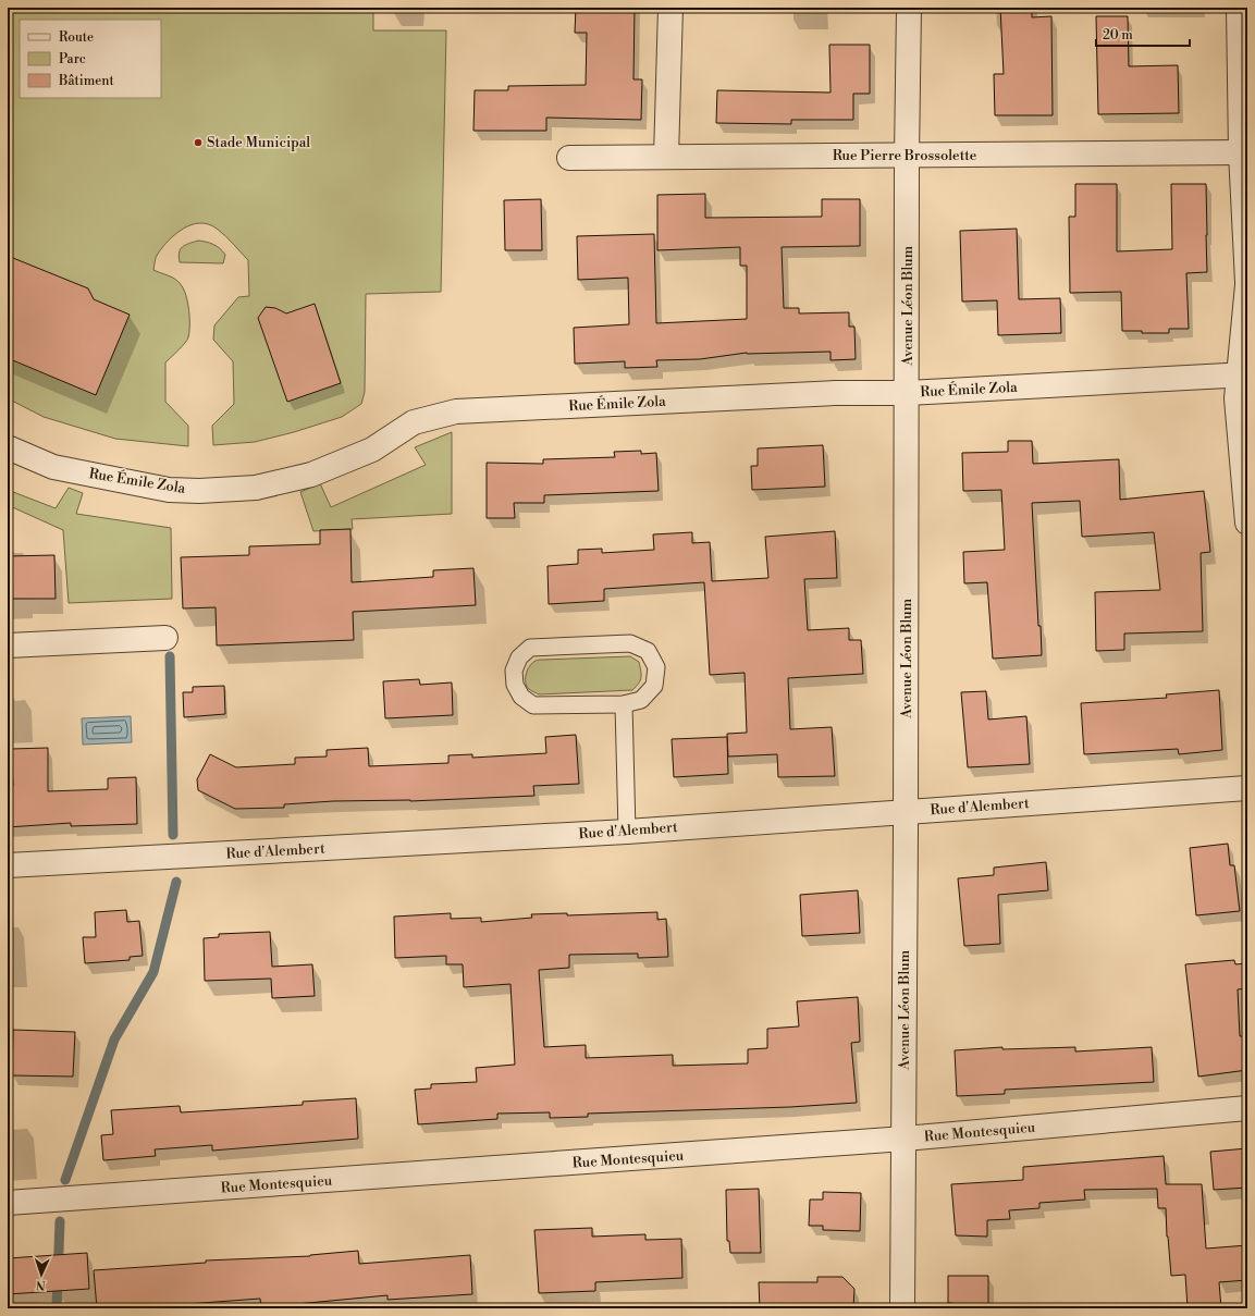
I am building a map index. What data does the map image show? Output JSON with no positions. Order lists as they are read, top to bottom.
{
  "streets": {
    "street": [
      "Rue Pierre Brossolette",
      "Avenue Léon Blum",
      "Rue Émile Zola",
      "Rue d'Alembert",
      "Rue Montesquieu"
    ]
  },
  "crossings": [
    ["Rue Pierre Brossolette", "Avenue Léon Blum"],
    ["Avenue Léon Blum", "Rue Émile Zola"],
    ["Avenue Léon Blum", "Rue d'Alembert"],
    ["Avenue Léon Blum", "Rue Montesquieu"]
  ],
  "places": ["Stade Municipal"],
  "legend": ["Route", "Parc", "Bâtiment"],
  "scale_bar": "20 m",
  "north": "bottom"
}
